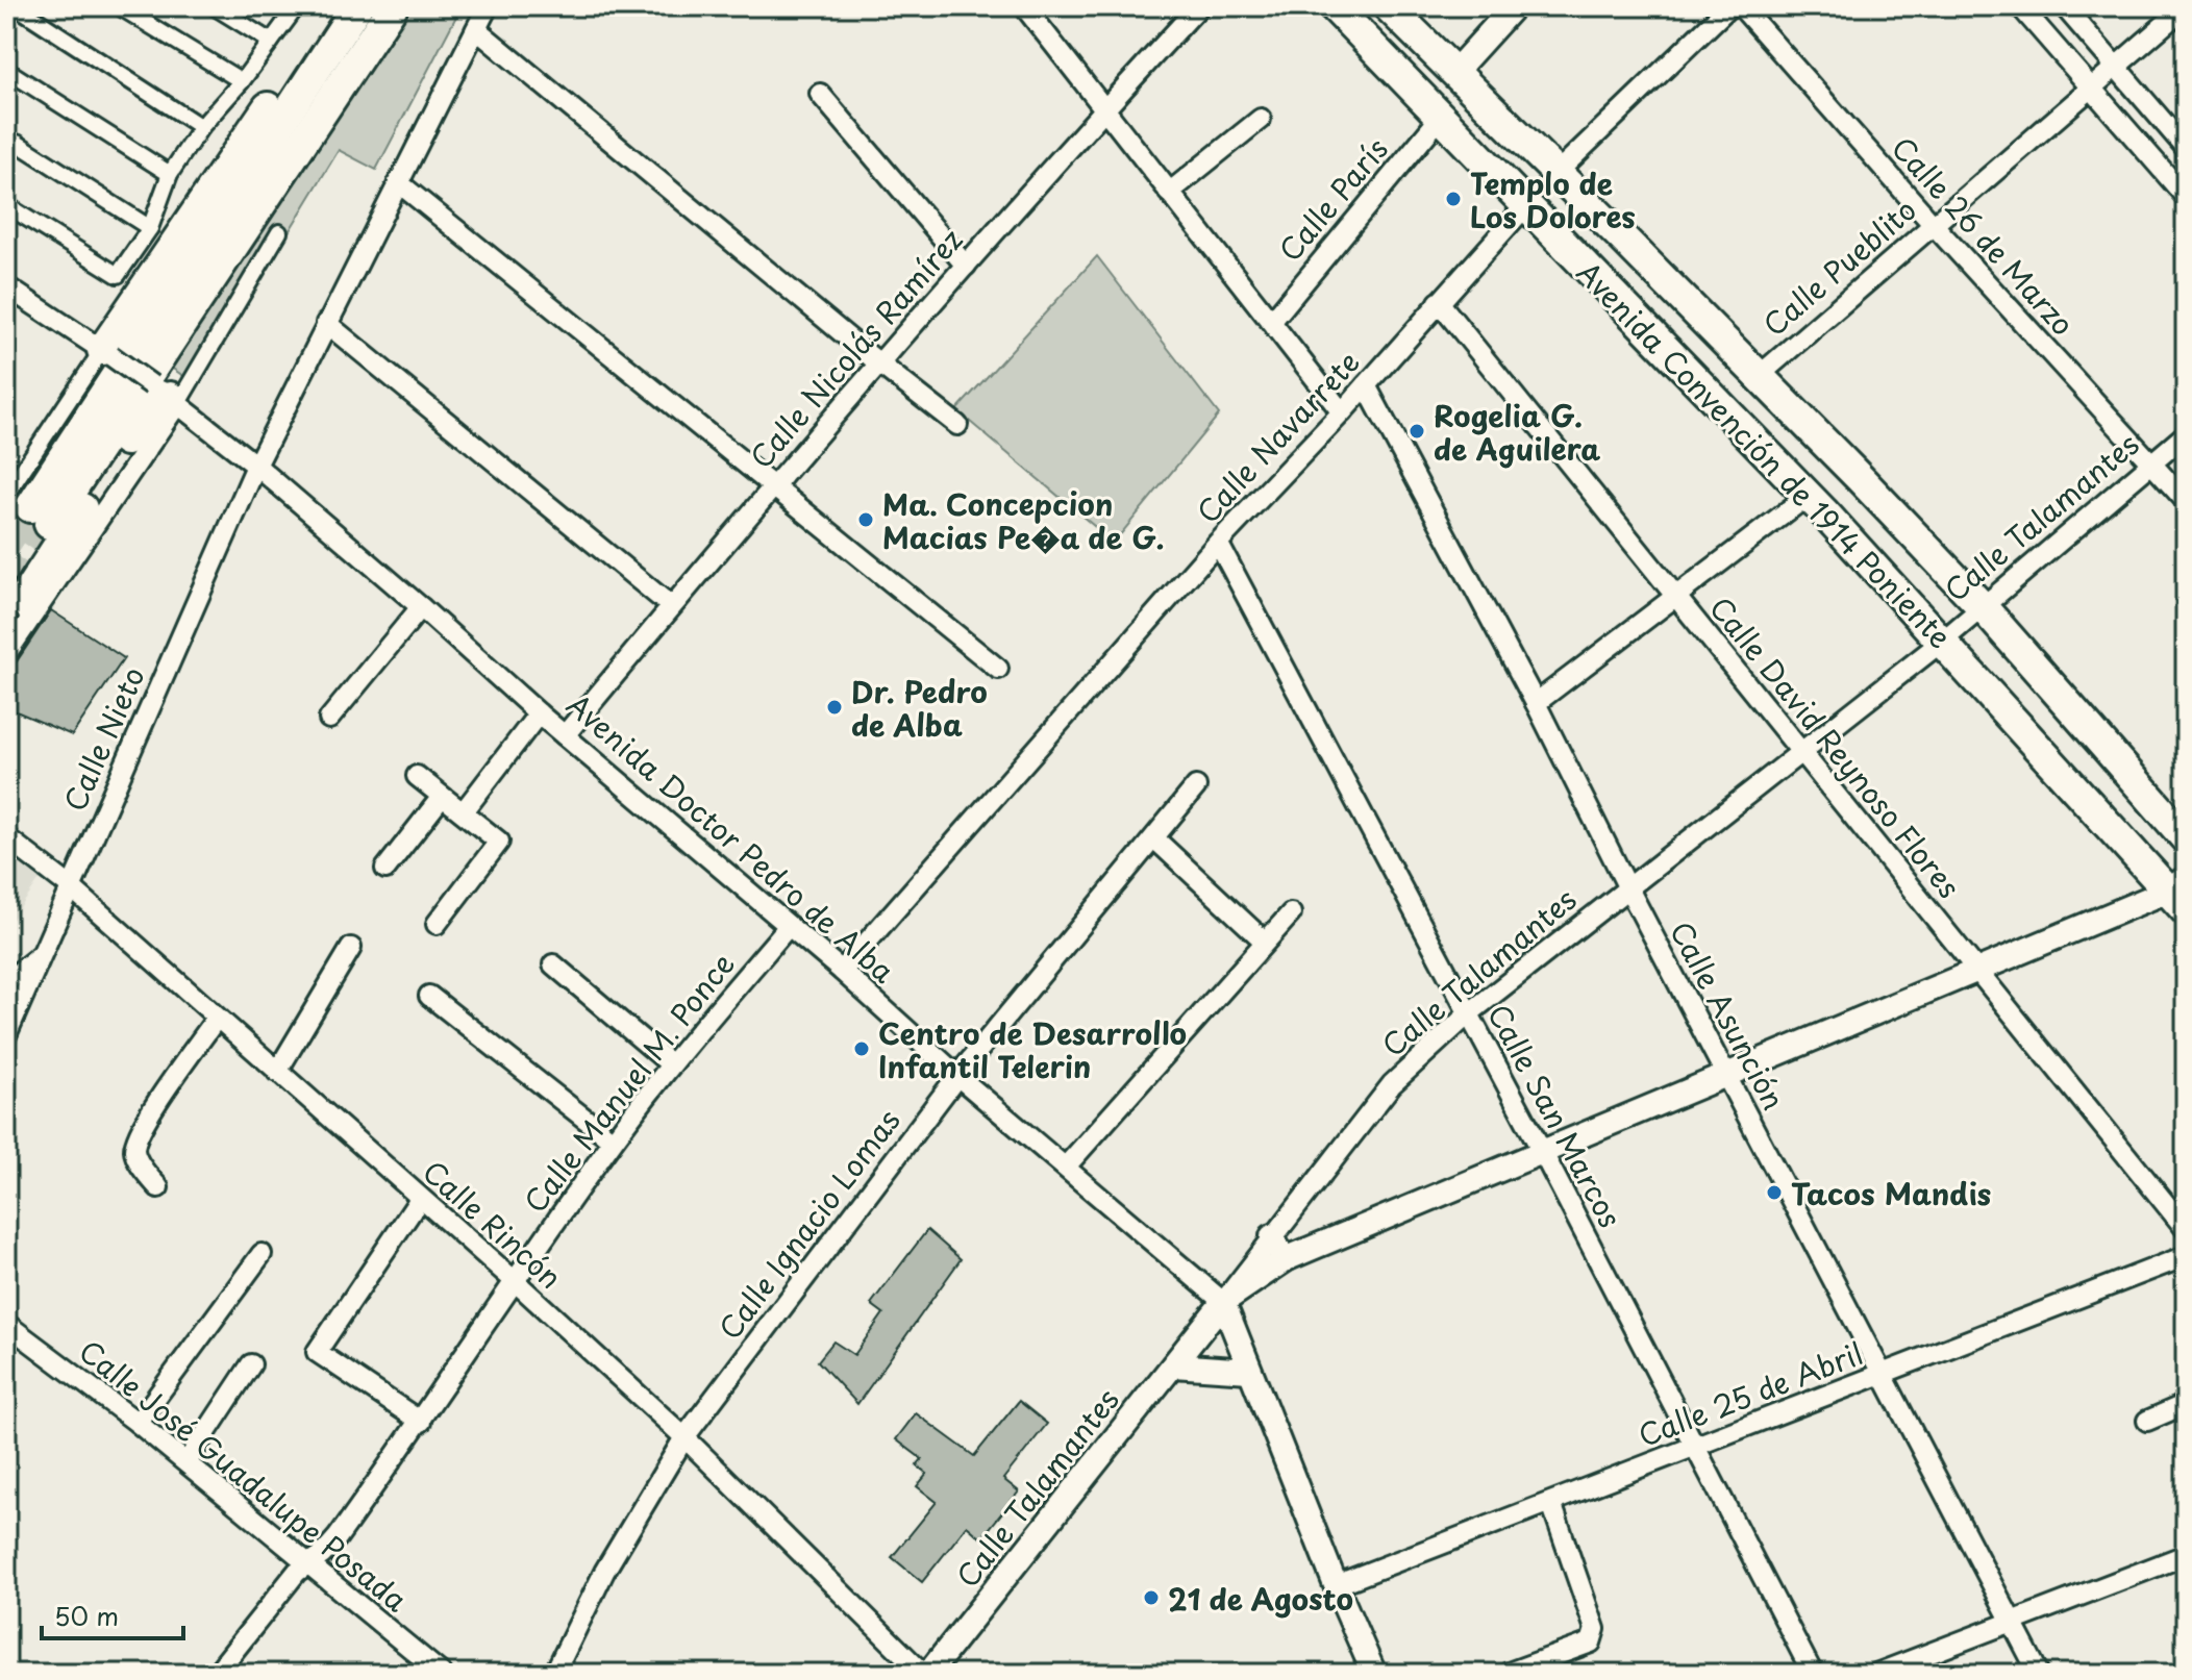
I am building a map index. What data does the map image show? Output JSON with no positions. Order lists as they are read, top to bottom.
{
  "streets": {
    "main road": ["Avenida Convención de 1914 Poniente"],
    "street": [
      "Calle París",
      "Calle 26 de Marzo",
      "Calle Pueblito",
      "Calle Nicolás Ramírez",
      "Calle Navarrete",
      "Calle Talamantes",
      "Calle Nieto",
      "Calle David Reynoso Flores",
      "Avenida Doctor Pedro de Alba",
      "Calle Asunción",
      "Calle Manuel M. Ponce",
      "Calle San Marcos",
      "Calle Rincón",
      "Calle Ignacio Lomas",
      "Calle 25 de Abril",
      "Calle José Guadalupe Posada"
    ]
  },
  "crossings": [
    ["Calle París", "Avenida Convención de 1914 Poniente"],
    ["Calle 26 de Marzo", "Calle Pueblito"],
    ["Calle 26 de Marzo", "Calle Talamantes"],
    ["Calle Pueblito", "Avenida Convención de 1914 Poniente"],
    ["Calle Nicolás Ramírez", "Avenida Doctor Pedro de Alba"],
    ["Calle Navarrete", "Avenida Convención de 1914 Poniente"],
    ["Calle Navarrete", "Calle David Reynoso Flores"],
    ["Calle Navarrete", "Avenida Doctor Pedro de Alba"],
    ["Calle Navarrete", "Calle Asunción"],
    ["Calle Navarrete", "Calle San Marcos"],
    ["Avenida Convención de 1914 Poniente", "Calle Talamantes"],
    ["Calle Talamantes", "Calle David Reynoso Flores"],
    ["Calle Talamantes", "Avenida Doctor Pedro de Alba"],
    ["Calle Talamantes", "Calle Asunción"],
    ["Calle Talamantes", "Calle San Marcos"],
    ["Calle Talamantes", "Calle Rincón"],
    ["Calle Nieto", "Avenida Doctor Pedro de Alba"],
    ["Calle Nieto", "Calle Rincón"],
    ["Avenida Doctor Pedro de Alba", "Calle Manuel M. Ponce"],
    ["Avenida Doctor Pedro de Alba", "Calle Ignacio Lomas"],
    ["Avenida Doctor Pedro de Alba", "Calle 25 de Abril"],
    ["Calle Asunción", "Calle 25 de Abril"],
    ["Calle Manuel M. Ponce", "Calle Rincón"],
    ["Calle Manuel M. Ponce", "Calle José Guadalupe Posada"],
    ["Calle San Marcos", "Calle 25 de Abril"],
    ["Calle Rincón", "Calle Ignacio Lomas"]
  ],
  "places": [
    "Templo de Los Dolores",
    "Rogelia G. de Aguilera",
    "Ma. Concepcion Macias Pe�a de G.",
    "Dr. Pedro de Alba",
    "Centro de Desarrollo Infantil Telerin",
    "Tacos Mandis",
    "21 de Agosto"
  ],
  "scale_bar": "50 m"
}
